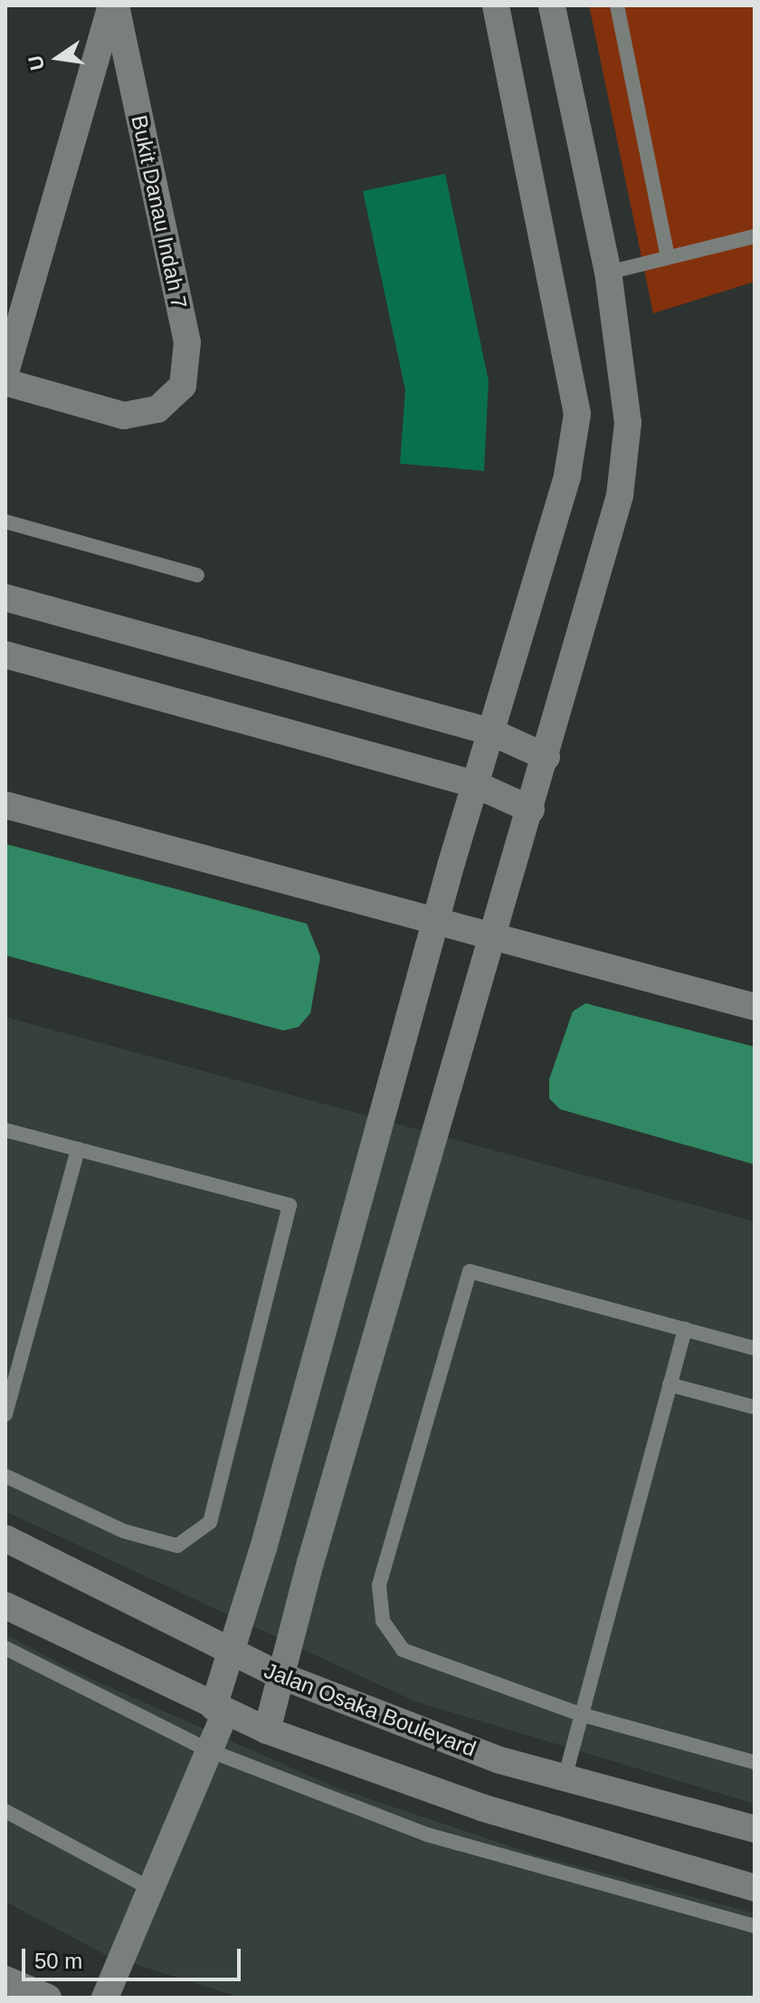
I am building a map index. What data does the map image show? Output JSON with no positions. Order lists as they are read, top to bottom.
{
  "streets": {
    "street": ["Bukit Danau Indah 7", "Jalan Osaka Boulevard"]
  },
  "scale_bar": "50 m",
  "north": "left"
}
